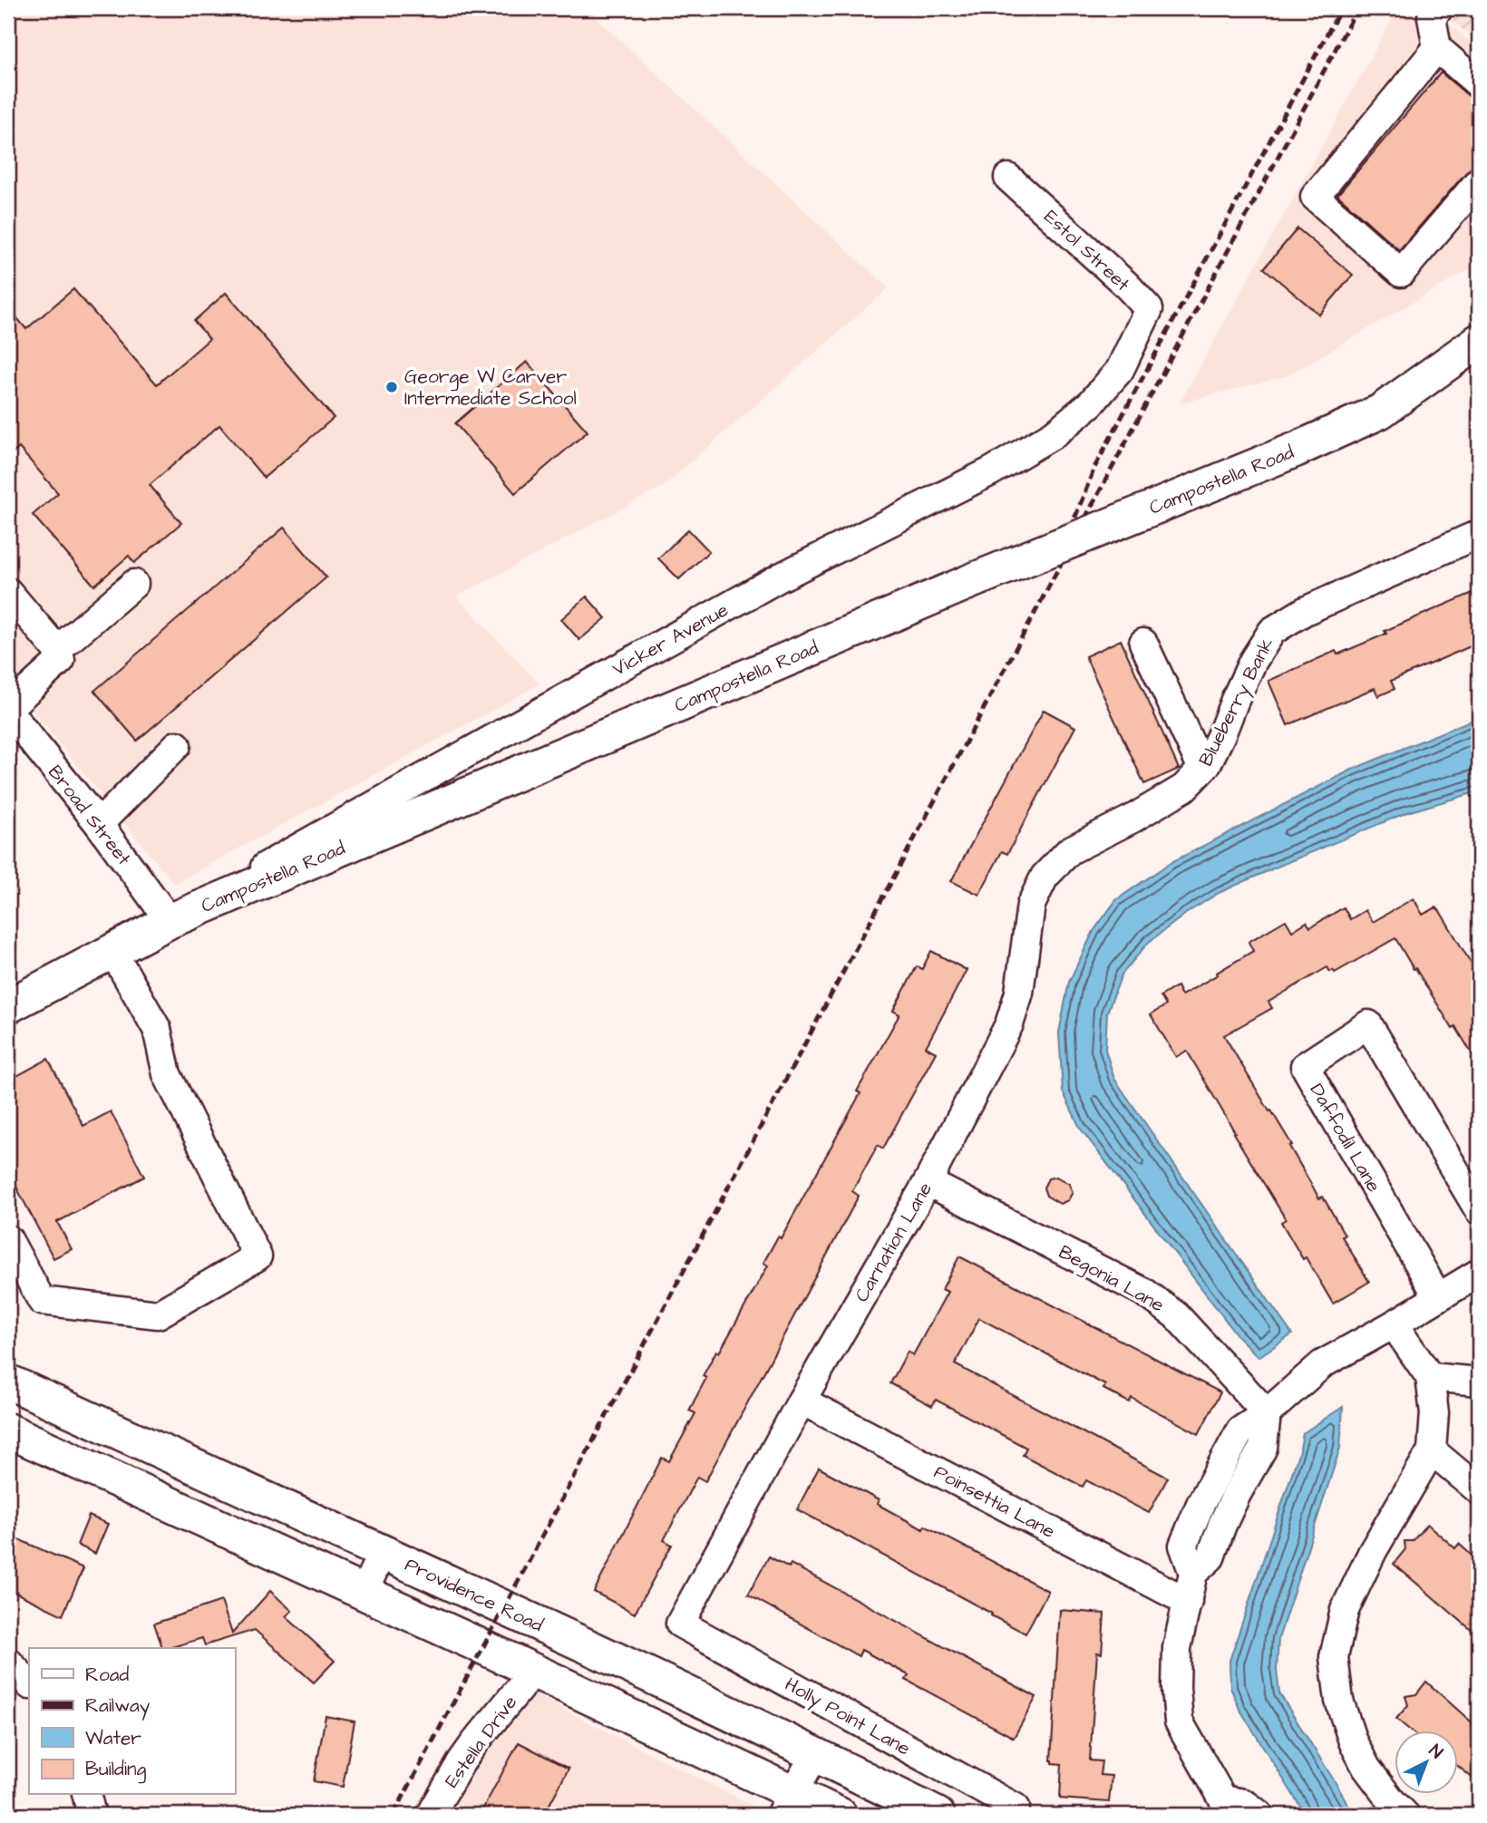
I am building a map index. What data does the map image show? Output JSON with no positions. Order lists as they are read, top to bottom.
{
  "streets": {
    "main road": ["Campostella Road", "Providence Road"],
    "street": [
      "Estol Street",
      "Vicker Avenue",
      "Blueberry Bank",
      "Broad Street",
      "Daffodil Lane",
      "Carnation Lane",
      "Begonia Lane",
      "Poinsettia Lane",
      "Holly Point Lane",
      "Estella Drive"
    ]
  },
  "crossings": [
    ["Estol Street", "Vicker Avenue"],
    ["Campostella Road", "Vicker Avenue"],
    ["Campostella Road", "Broad Street"],
    ["Vicker Avenue", "Broad Street"],
    ["Blueberry Bank", "Carnation Lane"],
    ["Carnation Lane", "Begonia Lane"],
    ["Carnation Lane", "Poinsettia Lane"],
    ["Carnation Lane", "Holly Point Lane"]
  ],
  "places": ["George W Carver Intermediate School"],
  "legend": [
    "Road",
    "Railway",
    "Water",
    "Building"
  ],
  "north": "top right"
}
